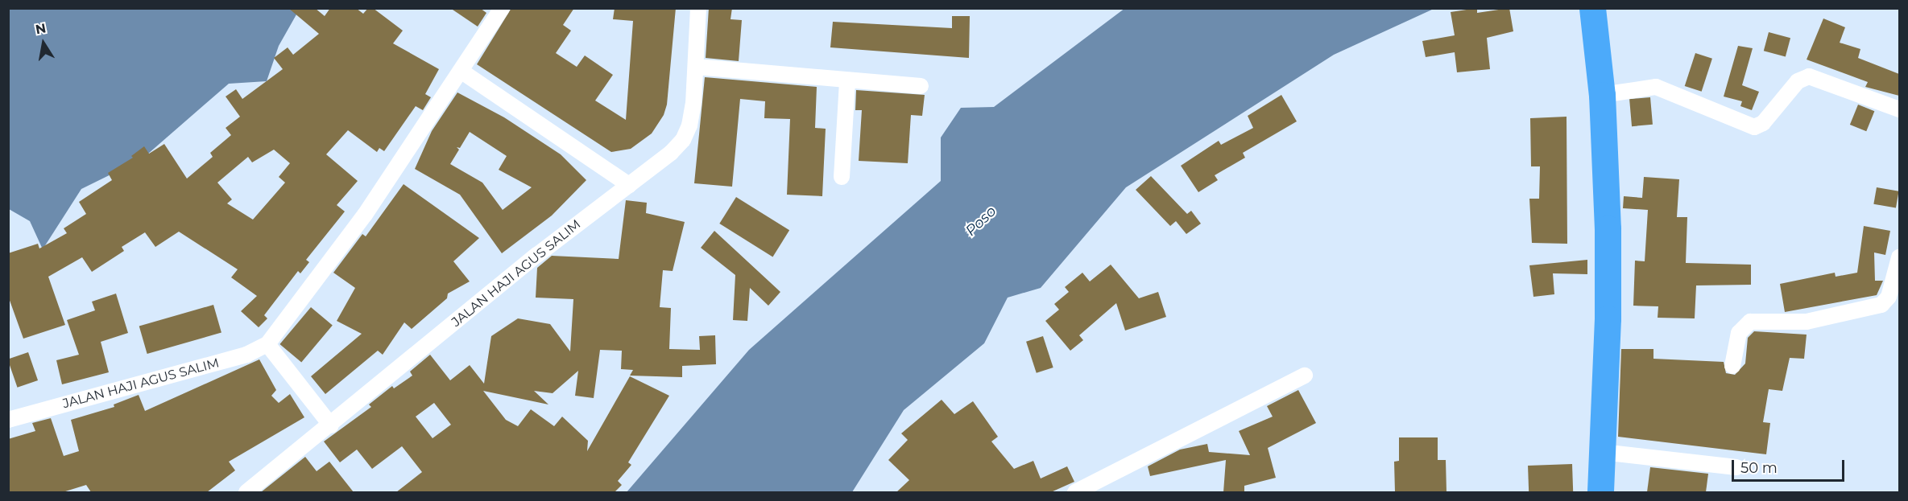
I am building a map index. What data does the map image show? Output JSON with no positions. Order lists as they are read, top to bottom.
{
  "streets": {
    "street": ["JALAN HAJI AGUS SALIM"]
  },
  "water": ["Poso"],
  "scale_bar": "50 m",
  "north": "top"
}
